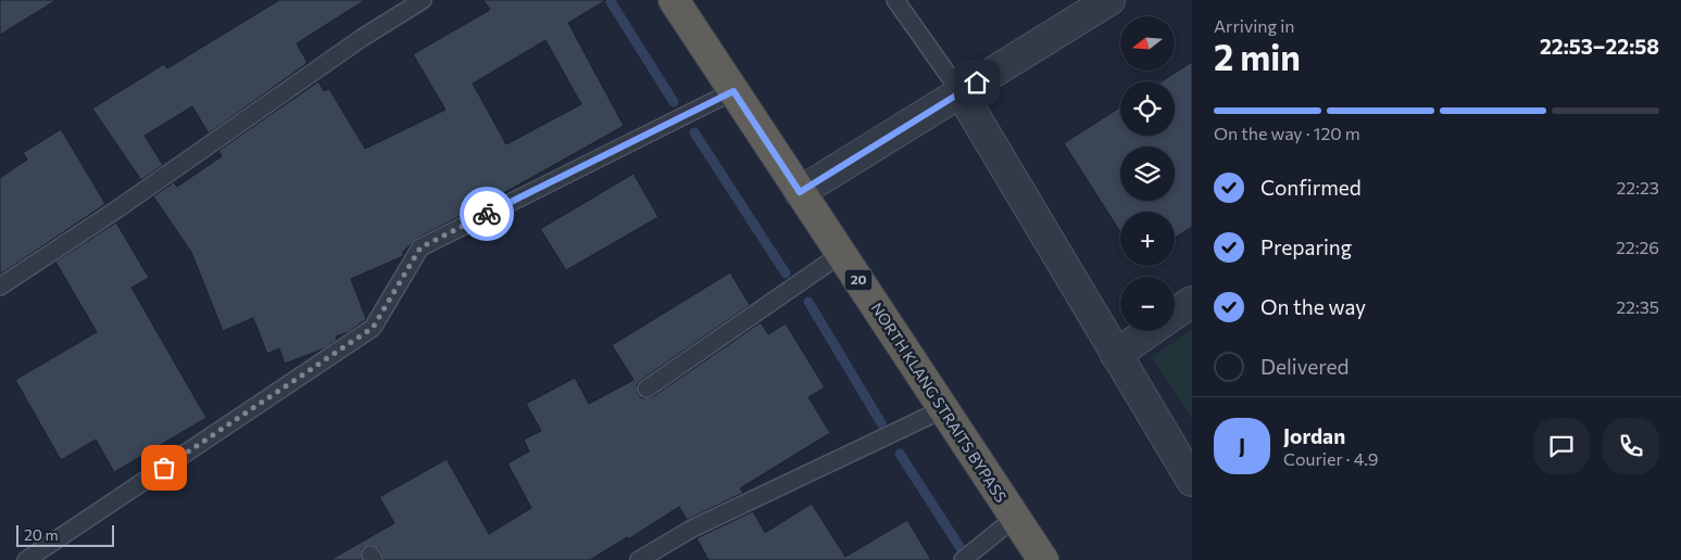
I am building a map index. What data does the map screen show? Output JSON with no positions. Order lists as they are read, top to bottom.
{
  "streets": {
    "highway": ["20", "NORTH KLANG STRAITS BYPASS"]
  },
  "scale_bar": "20 m",
  "north": "left",
  "page": {
    "heading": ["2 min", "Arriving in", "22:53–22:58"],
    "panel": ["Jordan", "Courier · 4.9"],
    "map_buttons": ["+", "−"],
    "bar": "On the way · 120 m",
    "list": [
      ["Confirmed", "22:23"],
      ["Preparing", "22:26"],
      ["On the way", "22:35"],
      "Delivered"
    ],
    "round": "J",
    "scale": "20 m"
  }
}
